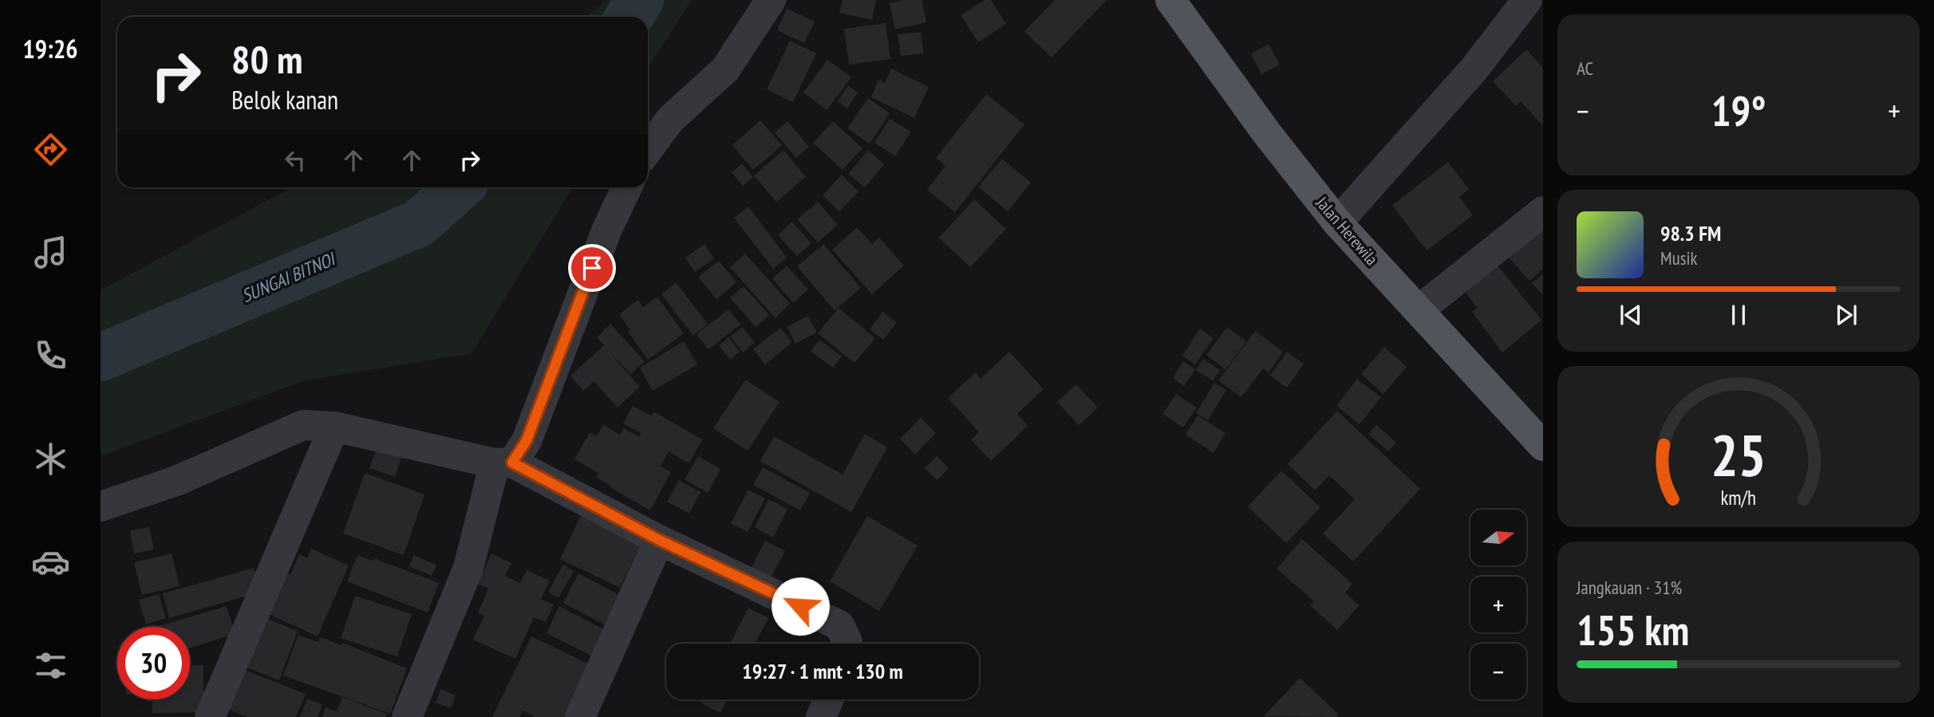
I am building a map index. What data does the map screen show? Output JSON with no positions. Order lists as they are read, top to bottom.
{
  "streets": {
    "main road": ["Jalan Herewila"]
  },
  "water": ["SUNGAI BITNOI"],
  "north": "right",
  "page": {
    "tabs": "19:26",
    "tile": [
      "AC",
      ["Jangkauan · 31%", "155 km"]
    ],
    "turn": ["80 m", "Belok kanan"],
    "heat": ["−", "19°", "+"],
    "song": ["98.3 FM", "Musik"],
    "map_buttons": ["+", "−"],
    "limit": "30",
    "trip": "19:27 · 1 mnt · 130 m",
    "gauge": ["25", "km/h"]
  }
}
